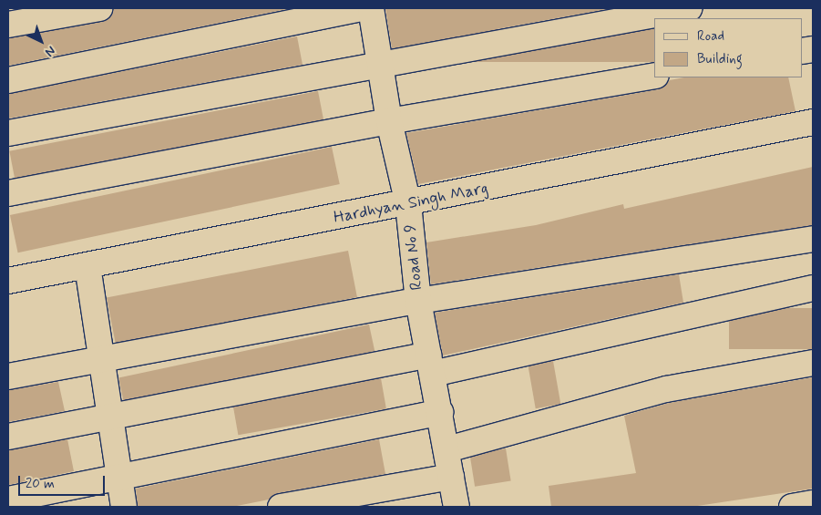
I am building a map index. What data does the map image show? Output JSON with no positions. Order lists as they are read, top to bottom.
{
  "streets": {
    "street": ["Hardhyan Singh Marg", "Road No 9"]
  },
  "crossings": [
    ["Hardhyan Singh Marg", "Road No 9"]
  ],
  "legend": ["Road", "Building"],
  "scale_bar": "20 m",
  "north": "bottom right"
}
